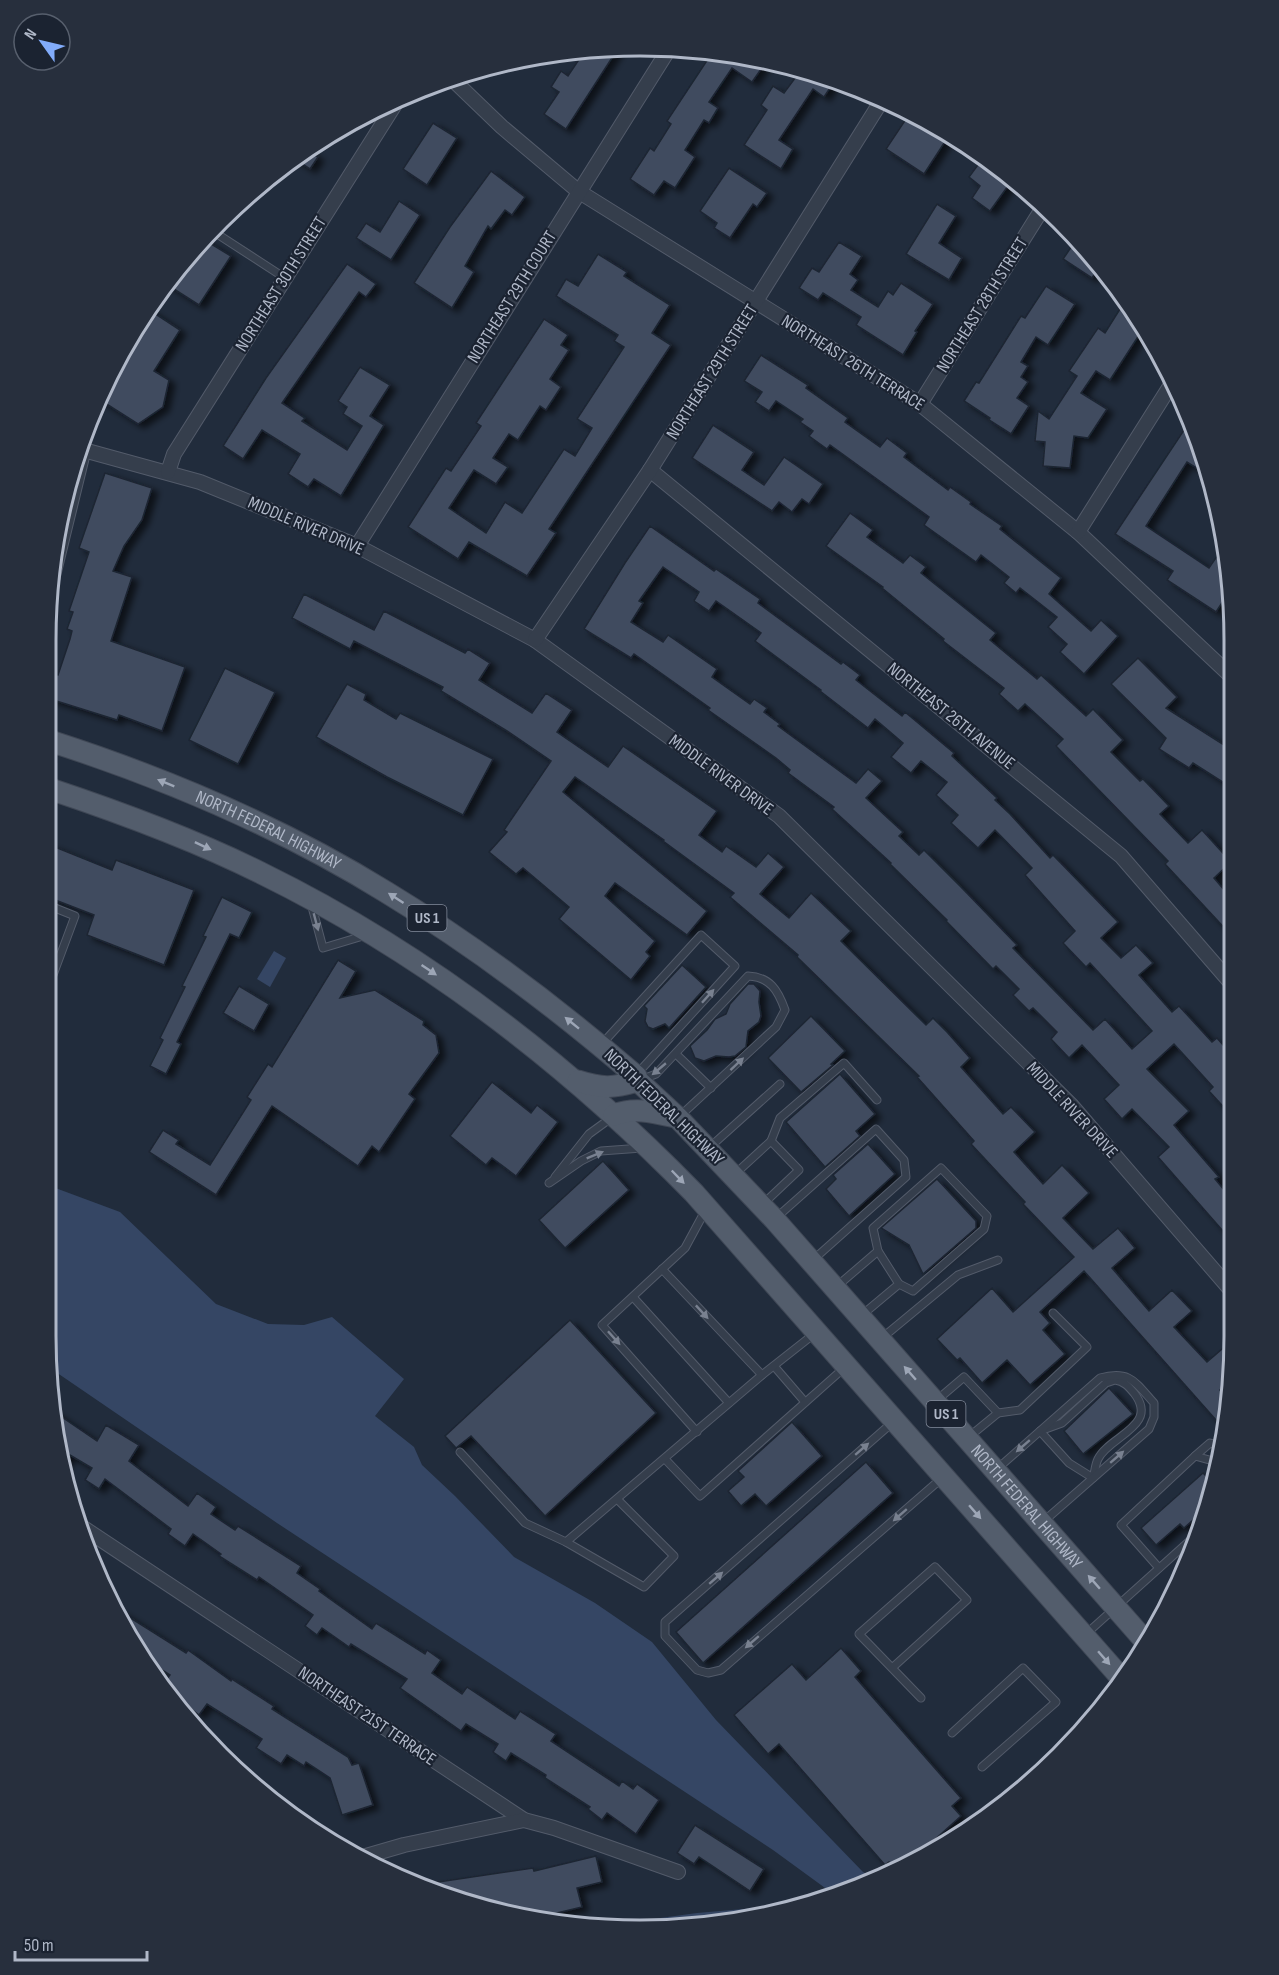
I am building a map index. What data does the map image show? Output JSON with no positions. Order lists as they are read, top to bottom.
{
  "streets": {
    "main road": ["NORTH FEDERAL HIGHWAY", "US 1"],
    "street": [
      "NORTHEAST 30TH STREET",
      "NORTHEAST 29TH COURT",
      "NORTHEAST 28TH STREET",
      "NORTHEAST 26TH TERRACE",
      "NORTHEAST 29TH STREET",
      "MIDDLE RIVER DRIVE",
      "NORTHEAST 26TH AVENUE",
      "NORTHEAST 21ST TERRACE"
    ]
  },
  "crossings": [
    ["NORTHEAST 30TH STREET", "MIDDLE RIVER DRIVE"],
    ["NORTHEAST 29TH COURT", "NORTHEAST 26TH TERRACE"],
    ["NORTHEAST 29TH COURT", "MIDDLE RIVER DRIVE"],
    ["NORTHEAST 28TH STREET", "NORTHEAST 26TH TERRACE"],
    ["NORTHEAST 26TH TERRACE", "NORTHEAST 29TH STREET"],
    ["NORTHEAST 29TH STREET", "MIDDLE RIVER DRIVE"],
    ["NORTHEAST 29TH STREET", "NORTHEAST 26TH AVENUE"]
  ],
  "scale_bar": "50 m",
  "north": "top left"
}
